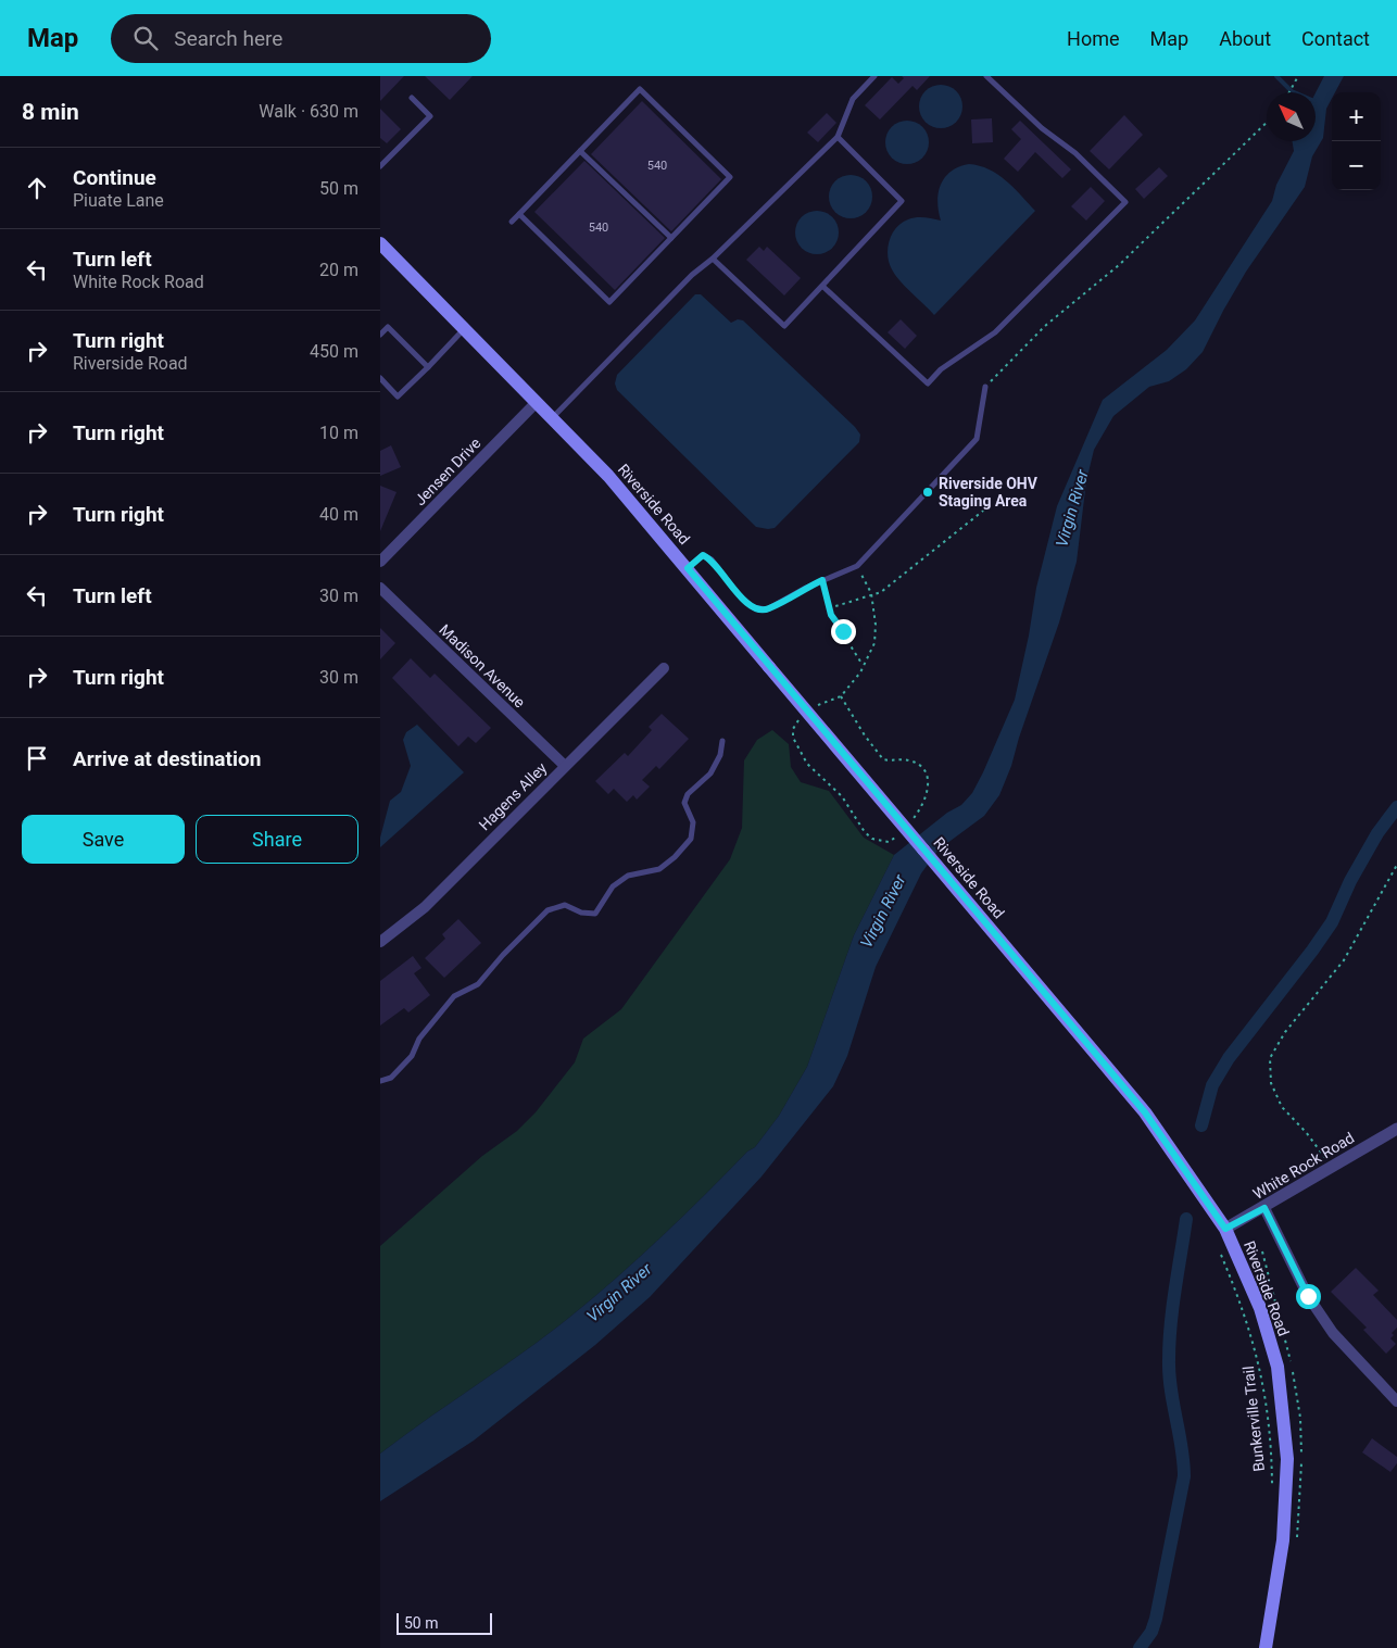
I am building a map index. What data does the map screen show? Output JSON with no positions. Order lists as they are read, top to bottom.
{
  "streets": {
    "main road": ["Riverside Road"],
    "street": [
      "Jensen Drive",
      "Madison Avenue",
      "Hagens Alley",
      "White Rock Road"
    ],
    "path": ["Bunkerville Trail"]
  },
  "crossings": [
    ["Jensen Drive", "Riverside Road"],
    ["Riverside Road", "White Rock Road"],
    ["Madison Avenue", "Hagens Alley"]
  ],
  "water": ["Virgin River"],
  "places": ["Riverside OHV Staging Area"],
  "house_numbers": ["540", "540"],
  "scale_bar": "50 m",
  "north": "top left",
  "page": {
    "header": "Map",
    "search": "Search here",
    "nav": [
      "Home",
      "Map",
      "About",
      "Contact"
    ],
    "heading": ["8 min", "Walk · 630 m"],
    "map_buttons": ["+", "−"],
    "list": [
      ["Continue", "Piuate Lane", "50 m"],
      ["Turn left", "White Rock Road", "20 m"],
      ["Turn right", "Riverside Road", "450 m"],
      ["Turn right", "10 m"],
      ["Turn right", "40 m"],
      ["Turn left", "30 m"],
      ["Turn right", "30 m"],
      "Arrive at destination"
    ],
    "buttons": ["Save", "Share"],
    "scale": "50 m"
  }
}
